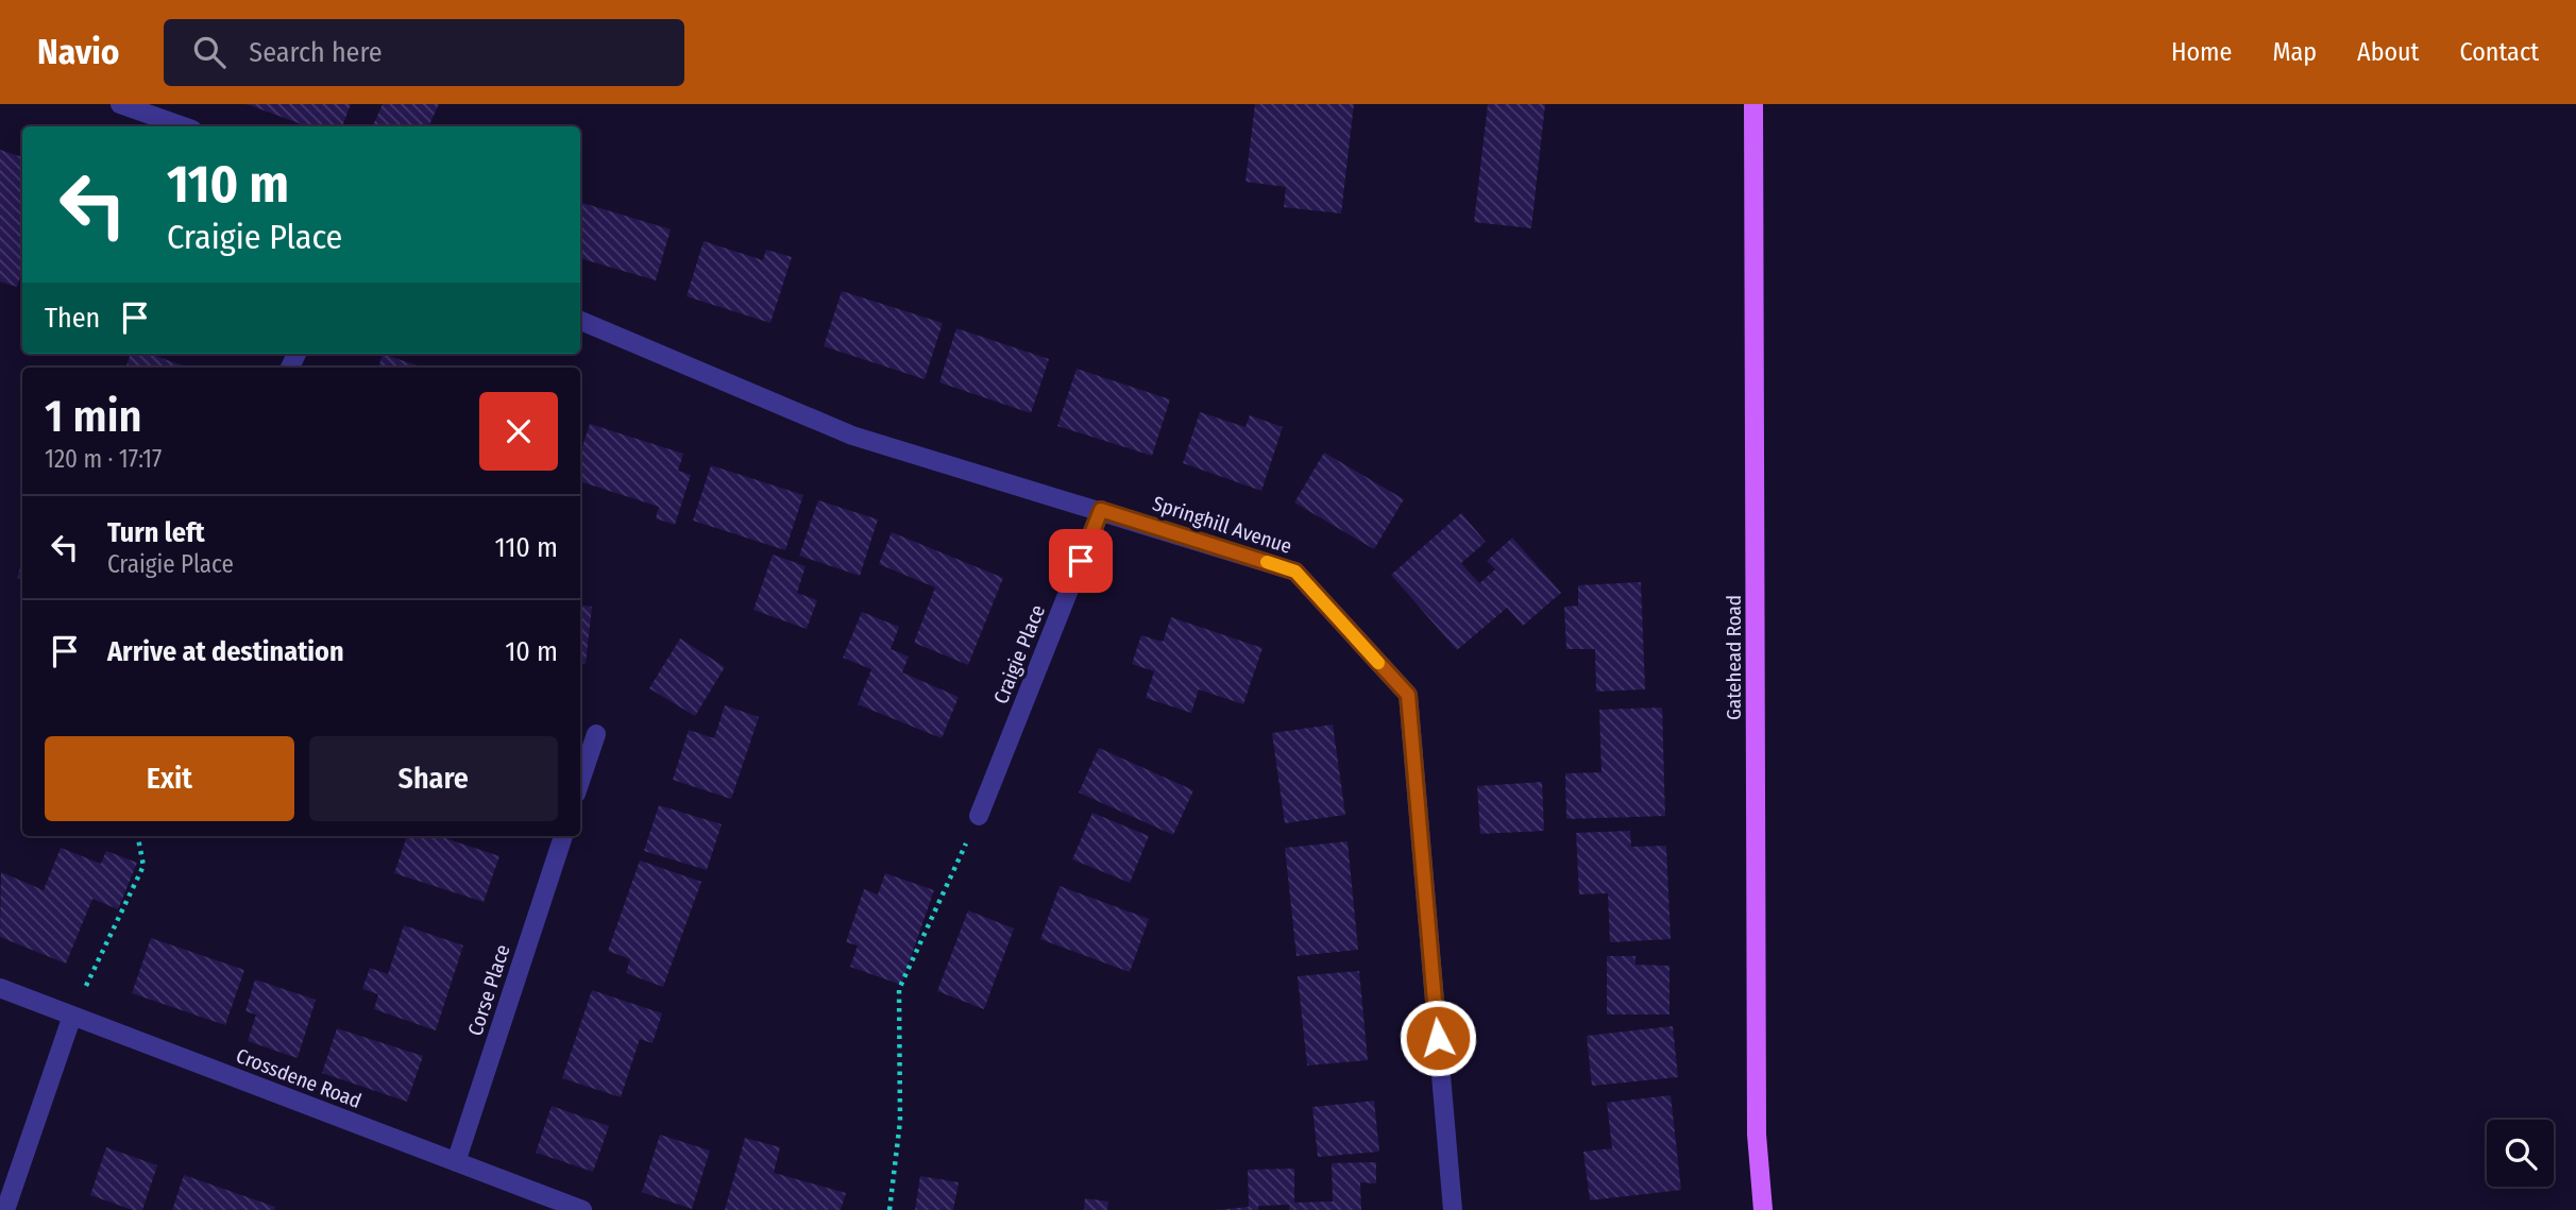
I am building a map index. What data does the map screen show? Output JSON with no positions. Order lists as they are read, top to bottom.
{
  "streets": {
    "main road": ["Gatehead Road"],
    "street": [
      "Springhill Avenue",
      "Craigie Place",
      "Corse Place",
      "Crossdene Road"
    ]
  },
  "crossings": [
    ["Springhill Avenue", "Craigie Place"],
    ["Corse Place", "Crossdene Road"]
  ],
  "page": {
    "header": "Navio",
    "search": "Search here",
    "nav": [
      "Home",
      "Map",
      "About",
      "Contact"
    ],
    "turn": ["110 m", "Craigie Place"],
    "then": "Then",
    "heading": ["1 min", "120 m · 17:17"],
    "list": [
      {
        "name": "Turn left",
        "note": "Craigie Place",
        "value": "110 m"
      },
      {
        "name": "Arrive at destination",
        "value": "10 m"
      }
    ],
    "buttons": ["Exit", "Share"]
  }
}
